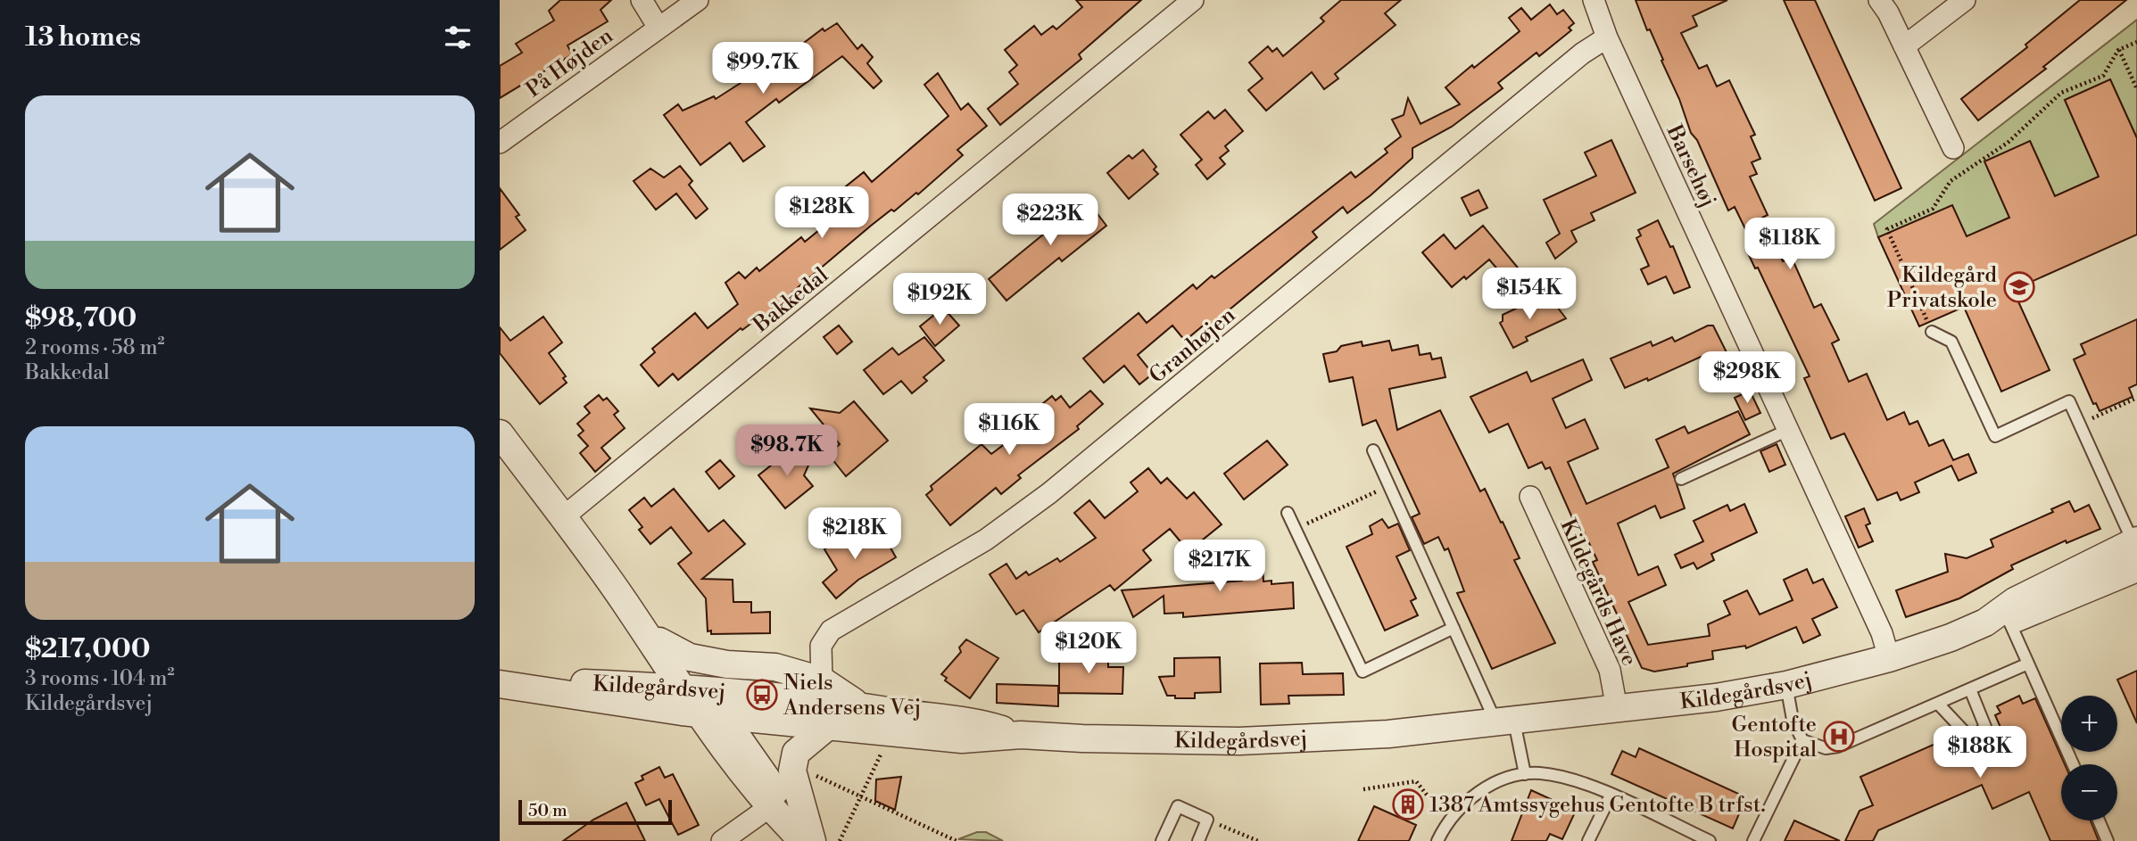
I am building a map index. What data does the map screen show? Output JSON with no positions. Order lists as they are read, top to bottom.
{
  "streets": {
    "street": [
      "På Højden",
      "Barsehøj",
      "Bakkedal",
      "Granhøjen",
      "Kildegårds Have",
      "Kildegårdsvej"
    ]
  },
  "crossings": [
    ["Barsehøj", "Granhøjen"],
    ["Barsehøj", "Kildegårdsvej"],
    ["Granhøjen", "Kildegårdsvej"],
    ["Kildegårds Have", "Kildegårdsvej"]
  ],
  "places": {
    "school or university": ["Kildegård Privatskole"],
    "bus stop": ["Niels Andersens Vej"],
    "hospital": ["Gentofte Hospital"],
    "building": ["1387 Amtssygehus Gentofte B trfst."]
  },
  "scale_bar": "50 m",
  "page": {
    "heading": "13 homes",
    "price": [
      "$99.7K",
      "$128K",
      "$223K",
      "$118K",
      "$154K",
      "$192K",
      "$298K",
      "$116K",
      "$98.7K",
      "$218K",
      "$217K",
      "$120K",
      "$188K"
    ],
    "list": [
      {
        "name": "$98,700",
        "note": "2 rooms · 58 m² · Bakkedal"
      },
      {
        "name": "$217,000",
        "note": "3 rooms · 104 m² · Kildegårdsvej"
      }
    ],
    "map_buttons": ["+", "−"],
    "scale": "50 m"
  }
}
